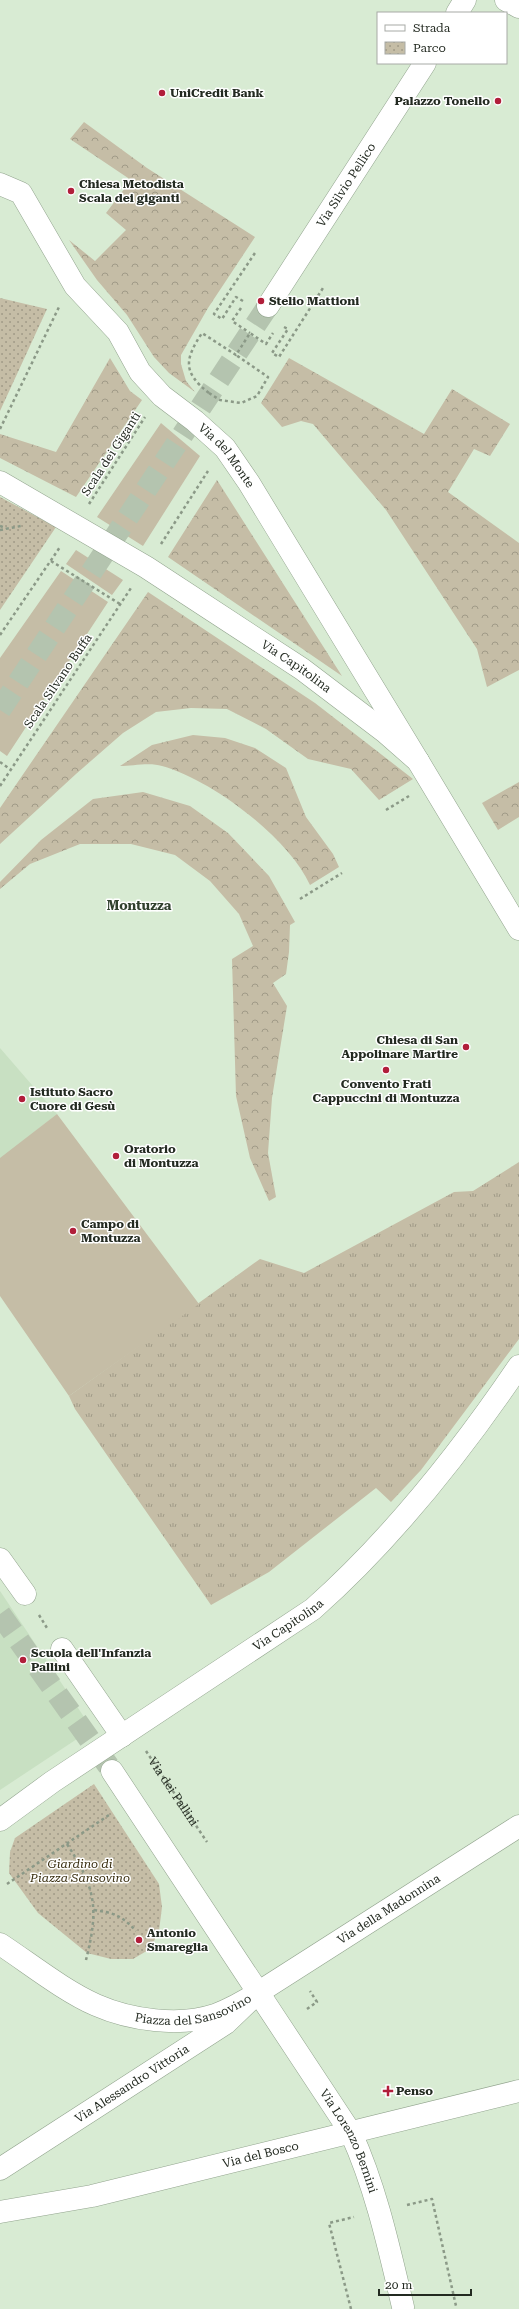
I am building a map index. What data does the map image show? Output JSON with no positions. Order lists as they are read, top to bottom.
{
  "streets": {
    "street": [
      "Via Silvio Pellico",
      "Via del Monte",
      "Via Capitolina",
      "Via della Madonnina",
      "Piazza del Sansovino",
      "Via Alessandro Vittoria",
      "Via Lorenzo Bernini",
      "Via del Bosco"
    ],
    "path": ["Scala dei Giganti", "Scala Silvano Buffa", "Via dei Pallini"]
  },
  "crossings": [
    ["Via del Monte", "Via Capitolina"],
    ["Via della Madonnina", "Piazza del Sansovino"],
    ["Via della Madonnina", "Via Alessandro Vittoria"],
    ["Via della Madonnina", "Via Lorenzo Bernini"],
    ["Piazza del Sansovino", "Via Alessandro Vittoria"],
    ["Piazza del Sansovino", "Via Lorenzo Bernini"],
    ["Via Alessandro Vittoria", "Via Lorenzo Bernini"],
    ["Via Lorenzo Bernini", "Via del Bosco"]
  ],
  "districts": ["Montuzza"],
  "parks": ["Giardino di Piazza Sansovino"],
  "places": {
    "other": [
      "UniCredit Bank",
      "Palazzo Tonello",
      "Chiesa Metodista Scala dei giganti",
      "Stelio Mattioni",
      "Chiesa di San Appolinare Martire",
      "Convento Frati Cappuccini di Montuzza",
      "Istituto Sacro Cuore di Gesù",
      "Oratorio di Montuzza",
      "Campo di Montuzza",
      "Scuola dell'Infanzia Pallini",
      "Antonio Smareglia"
    ],
    "health": ["Penso"]
  },
  "legend": ["Strada", "Parco"],
  "scale_bar": "20 m"
}
